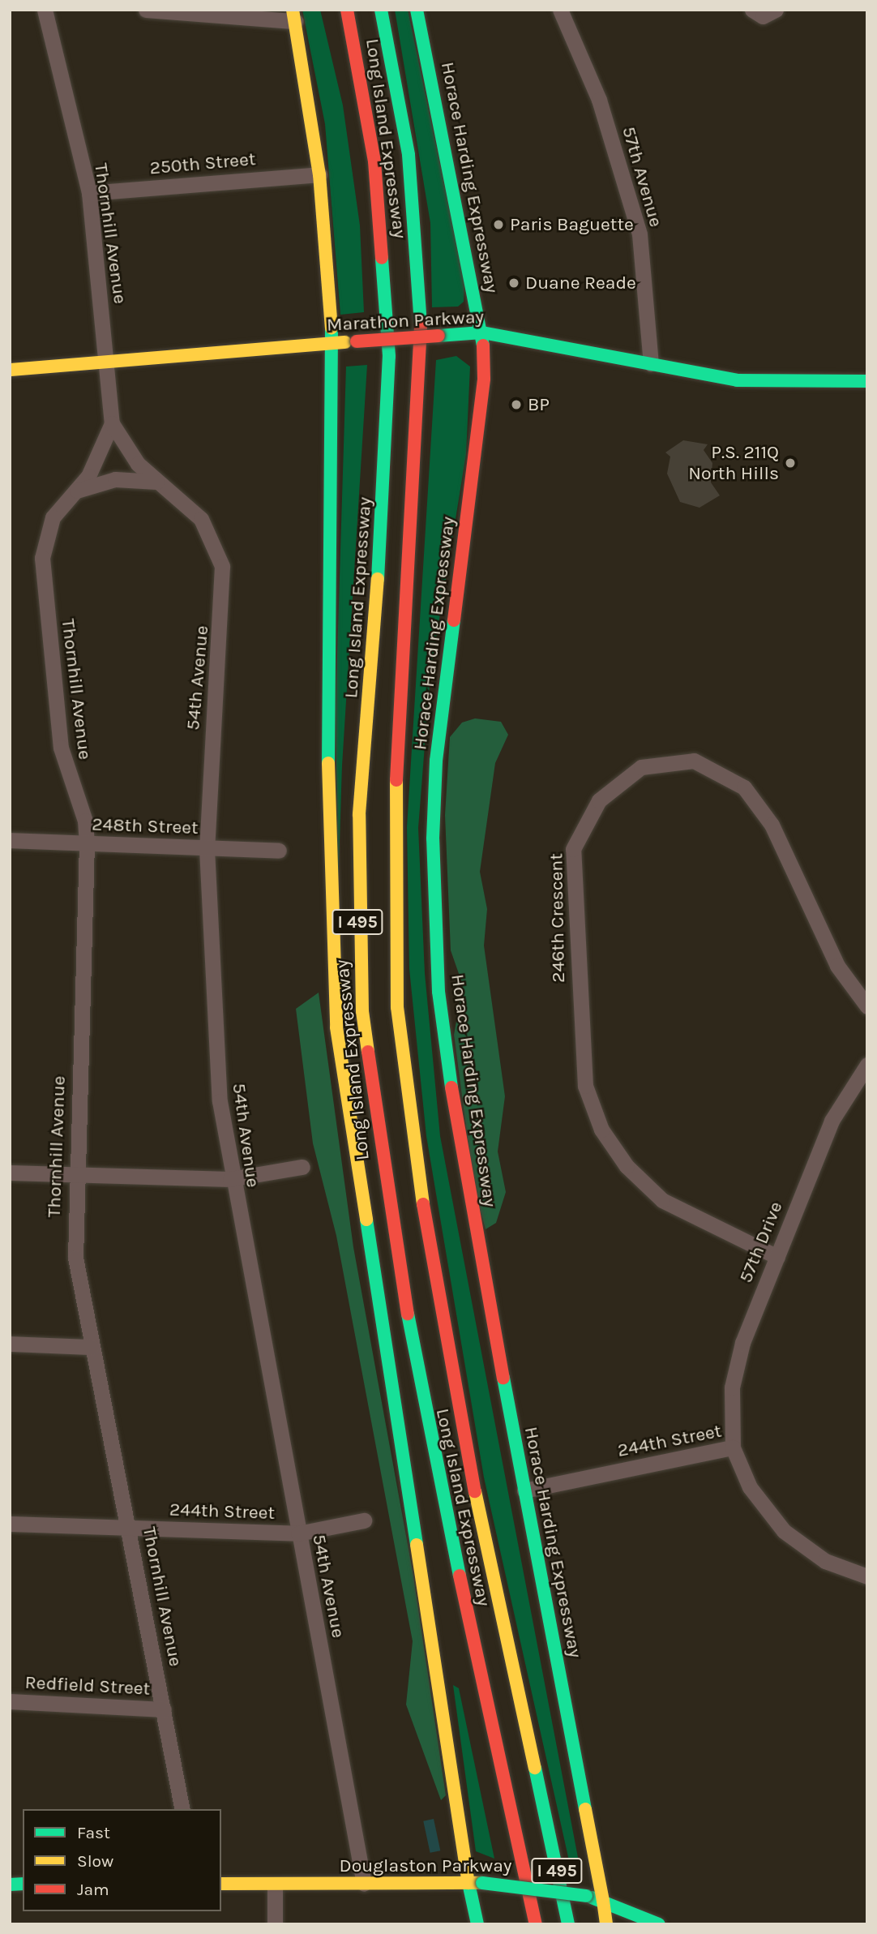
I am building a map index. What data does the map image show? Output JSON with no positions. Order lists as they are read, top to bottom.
{
  "streets": {
    "main road": [
      "Long Island Expressway",
      "Horace Harding Expressway",
      "Marathon Parkway",
      "I 495",
      "Douglaston Parkway"
    ],
    "street": [
      "250th Street",
      "57th Avenue",
      "Thornhill Avenue",
      "54th Avenue",
      "248th Street",
      "246th Crescent",
      "57th Drive",
      "244th Street",
      "Redfield Street"
    ]
  },
  "crossings": [
    ["250th Street", "Thornhill Avenue"],
    ["57th Avenue", "Marathon Parkway"],
    ["Horace Harding Expressway", "Marathon Parkway"],
    ["Horace Harding Expressway", "244th Street"],
    ["Horace Harding Expressway", "Douglaston Parkway"],
    ["Thornhill Avenue", "Marathon Parkway"],
    ["Thornhill Avenue", "54th Avenue"],
    ["Thornhill Avenue", "248th Street"],
    ["Thornhill Avenue", "244th Street"],
    ["Thornhill Avenue", "Redfield Street"],
    ["54th Avenue", "248th Street"],
    ["54th Avenue", "244th Street"],
    ["54th Avenue", "Douglaston Parkway"],
    ["246th Crescent", "57th Drive"],
    ["57th Drive", "244th Street"]
  ],
  "places": [
    "Paris Baguette",
    "Duane Reade",
    "BP",
    "P.S. 211Q North Hills"
  ],
  "legend": ["Fast", "Slow", "Jam"]
}
